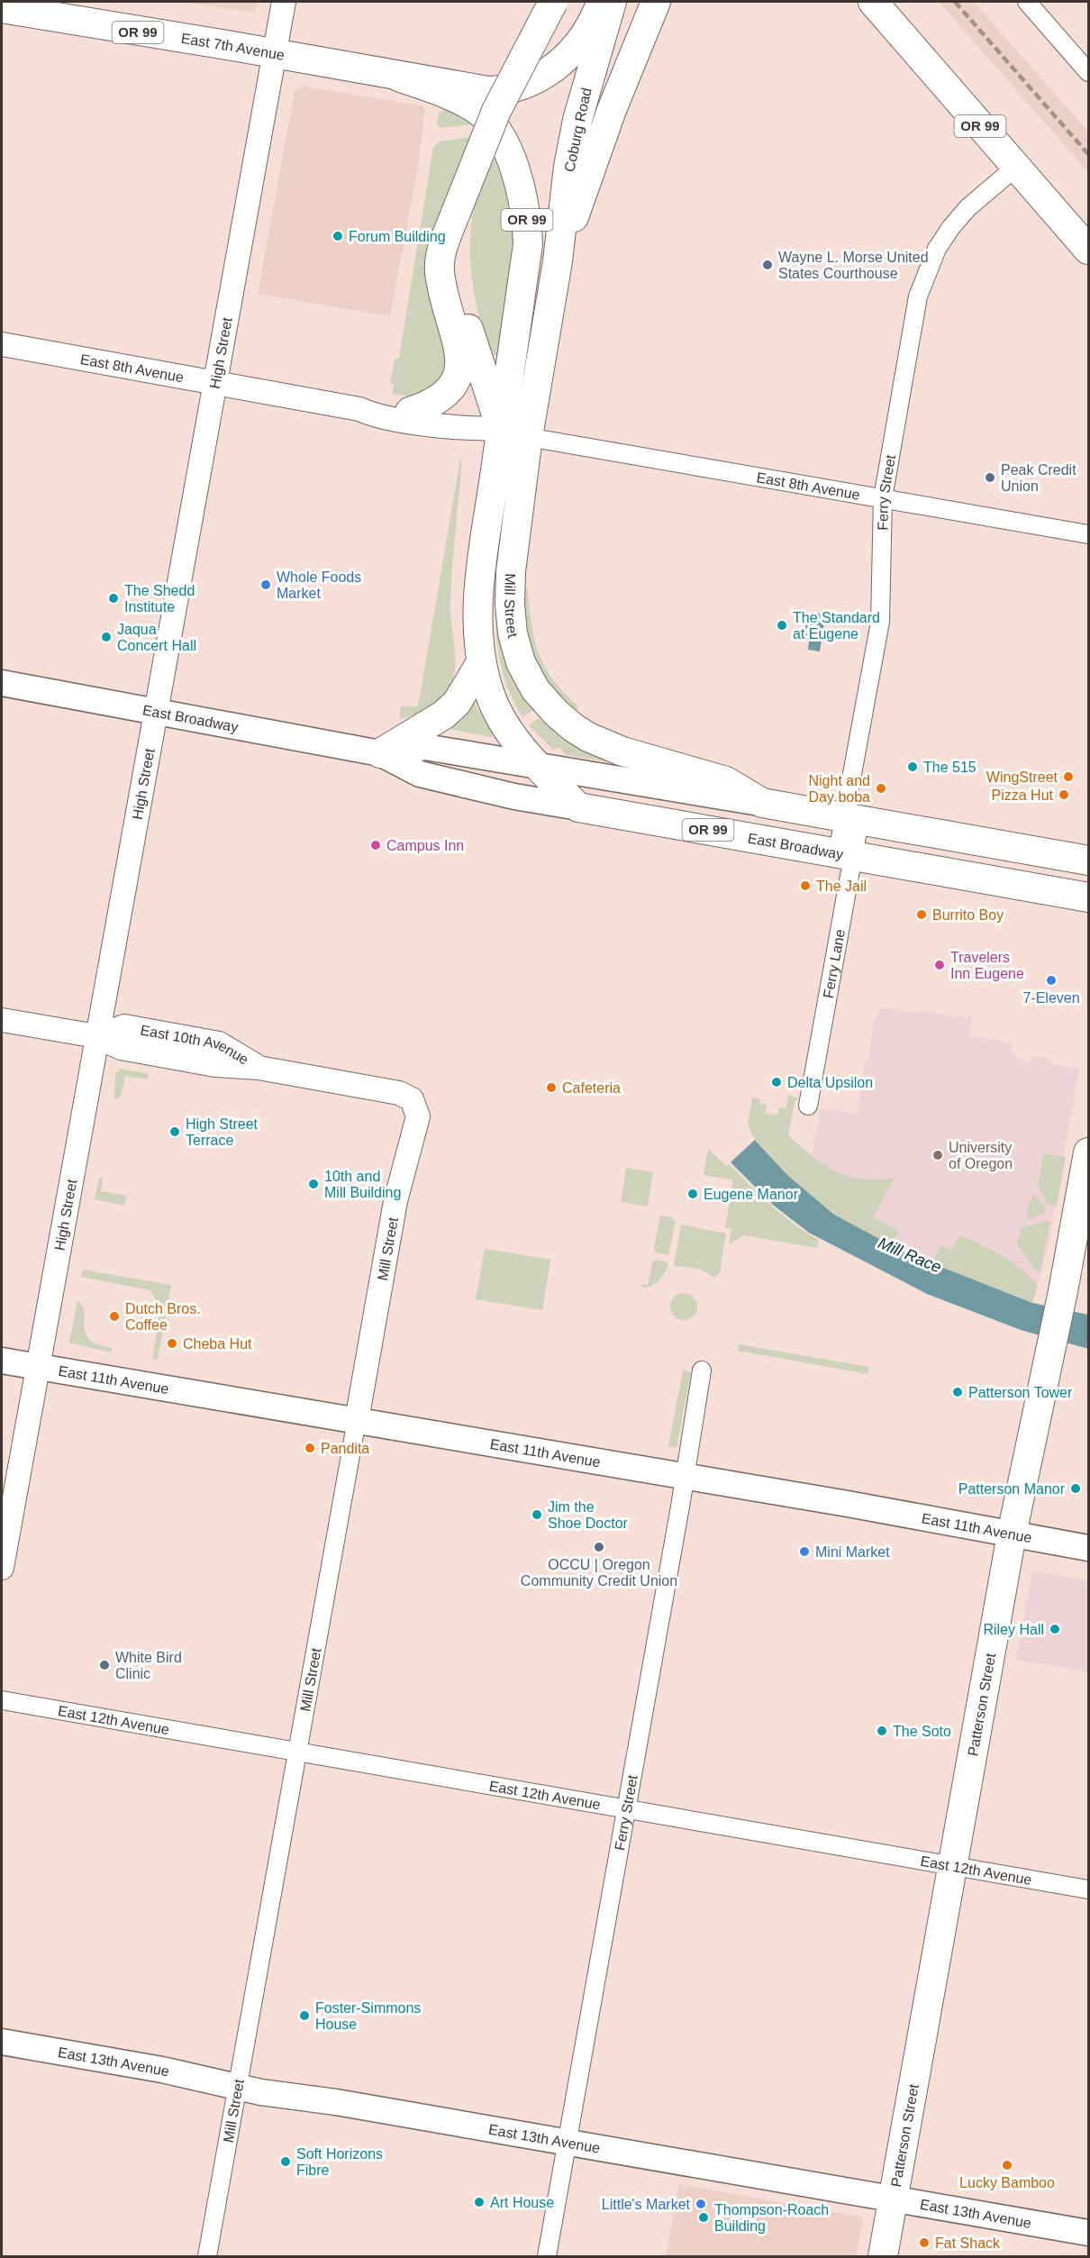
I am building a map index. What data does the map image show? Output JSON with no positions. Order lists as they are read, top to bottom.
{
  "streets": {
    "main road": [
      "OR 99",
      "East 7th Avenue",
      "Coburg Road",
      "Mill Street",
      "East Broadway",
      "East 11th Avenue",
      "Patterson Street",
      "East 13th Avenue"
    ],
    "street": [
      "High Street",
      "East 8th Avenue",
      "Ferry Street",
      "Ferry Lane",
      "East 10th Avenue",
      "East 12th Avenue"
    ]
  },
  "crossings": [
    ["OR 99", "East 7th Avenue"],
    ["OR 99", "East 8th Avenue"],
    ["OR 99", "Ferry Street"],
    ["OR 99", "Mill Street"],
    ["East 7th Avenue", "High Street"],
    ["Coburg Road", "Mill Street"],
    ["High Street", "East 8th Avenue"],
    ["High Street", "East Broadway"],
    ["High Street", "East 10th Avenue"],
    ["High Street", "East 11th Avenue"],
    ["East 8th Avenue", "Ferry Street"],
    ["East 8th Avenue", "Mill Street"],
    ["Ferry Street", "East Broadway"],
    ["Ferry Street", "Ferry Lane"],
    ["Ferry Street", "East 11th Avenue"],
    ["Ferry Street", "East 12th Avenue"],
    ["Ferry Street", "East 13th Avenue"],
    ["Mill Street", "East Broadway"],
    ["Mill Street", "East 10th Avenue"],
    ["Mill Street", "East 11th Avenue"],
    ["Mill Street", "East 12th Avenue"],
    ["Mill Street", "East 13th Avenue"],
    ["East Broadway", "Ferry Lane"],
    ["East 11th Avenue", "Patterson Street"],
    ["Patterson Street", "East 12th Avenue"],
    ["Patterson Street", "East 13th Avenue"]
  ],
  "water": ["Mill Race"],
  "places": [
    "Forum Building",
    "Wayne L. Morse United States Courthouse",
    "Peak Credit Union",
    "Whole Foods Market",
    "The Shedd Institute",
    "The Standard at Eugene",
    "Jaqua Concert Hall",
    "The 515",
    "WingStreet",
    "Night and Day boba",
    "Pizza Hut",
    "Campus Inn",
    "The Jail",
    "Burrito Boy",
    "Travelers Inn Eugene",
    "7-Eleven",
    "Delta Upsilon",
    "Cafeteria",
    "High Street Terrace",
    "University of Oregon",
    "10th and Mill Building",
    "Eugene Manor",
    "Dutch Bros. Coffee",
    "Cheba Hut",
    "Patterson Tower",
    "Pandita",
    "Patterson Manor",
    "Jim the Shoe Doctor",
    "OCCU | Oregon Community Credit Union",
    "Mini Market",
    "Riley Hall",
    "White Bird Clinic",
    "The Soto",
    "Foster-Simmons House",
    "Soft Horizons Fibre",
    "Lucky Bamboo",
    "Art House",
    "Little's Market",
    "Thompson-Roach Building",
    "Fat Shack"
  ]
}
